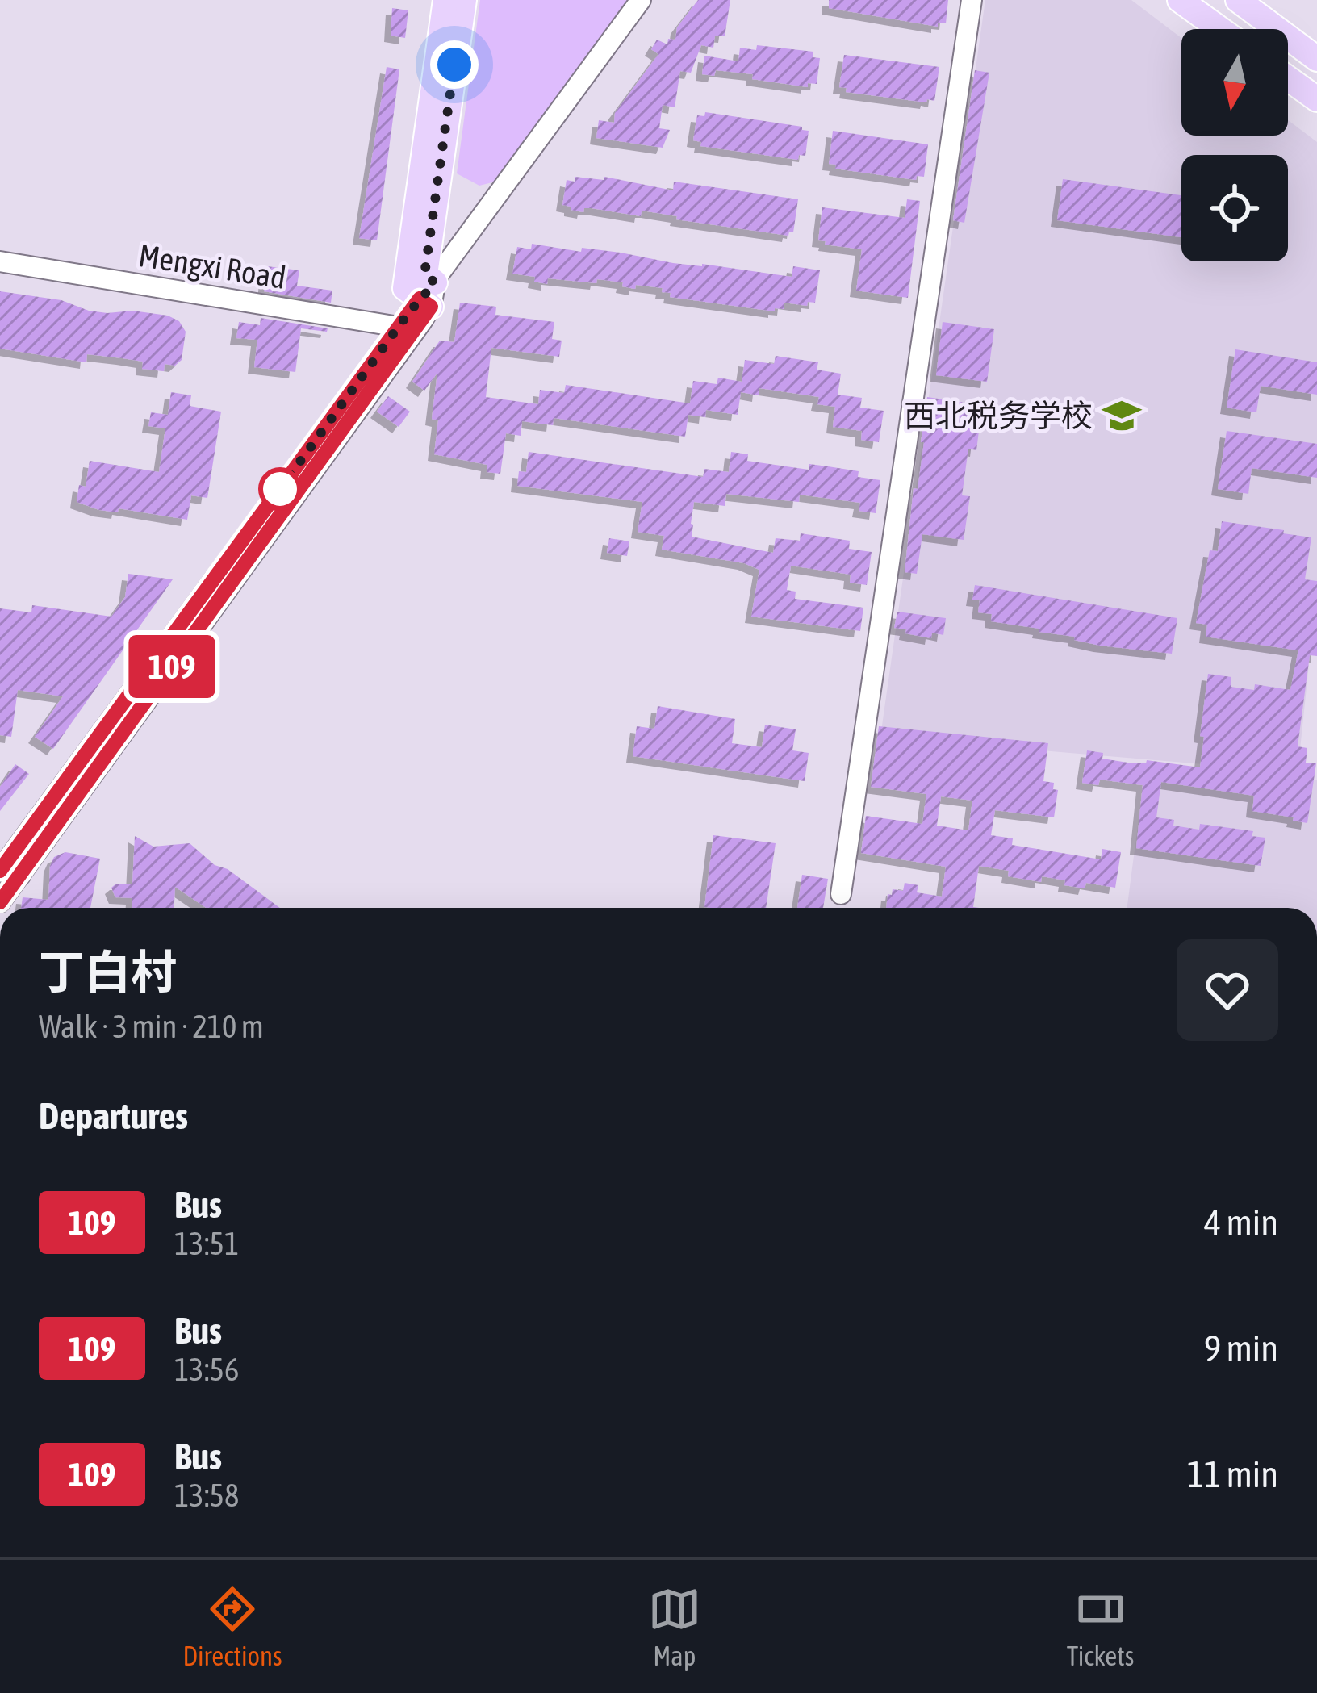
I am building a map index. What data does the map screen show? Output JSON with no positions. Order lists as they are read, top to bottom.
{
  "streets": {
    "street": ["Mengxi Road"]
  },
  "places": {
    "school or university": ["西北税务学校"]
  },
  "lines": ["bus line 109"],
  "north": "bottom",
  "page": {
    "on_map": "109",
    "heading": [
      ["丁白村", "Walk · 3 min · 210 m"],
      "Departures"
    ],
    "list": [
      {
        "mark": "109",
        "name": "Bus",
        "note": "13:51",
        "value": "4 min"
      },
      {
        "mark": "109",
        "name": "Bus",
        "note": "13:56",
        "value": "9 min"
      },
      {
        "mark": "109",
        "name": "Bus",
        "note": "13:58",
        "value": "11 min"
      }
    ],
    "tabs": ["Directions", "Map", "Tickets"]
  }
}
